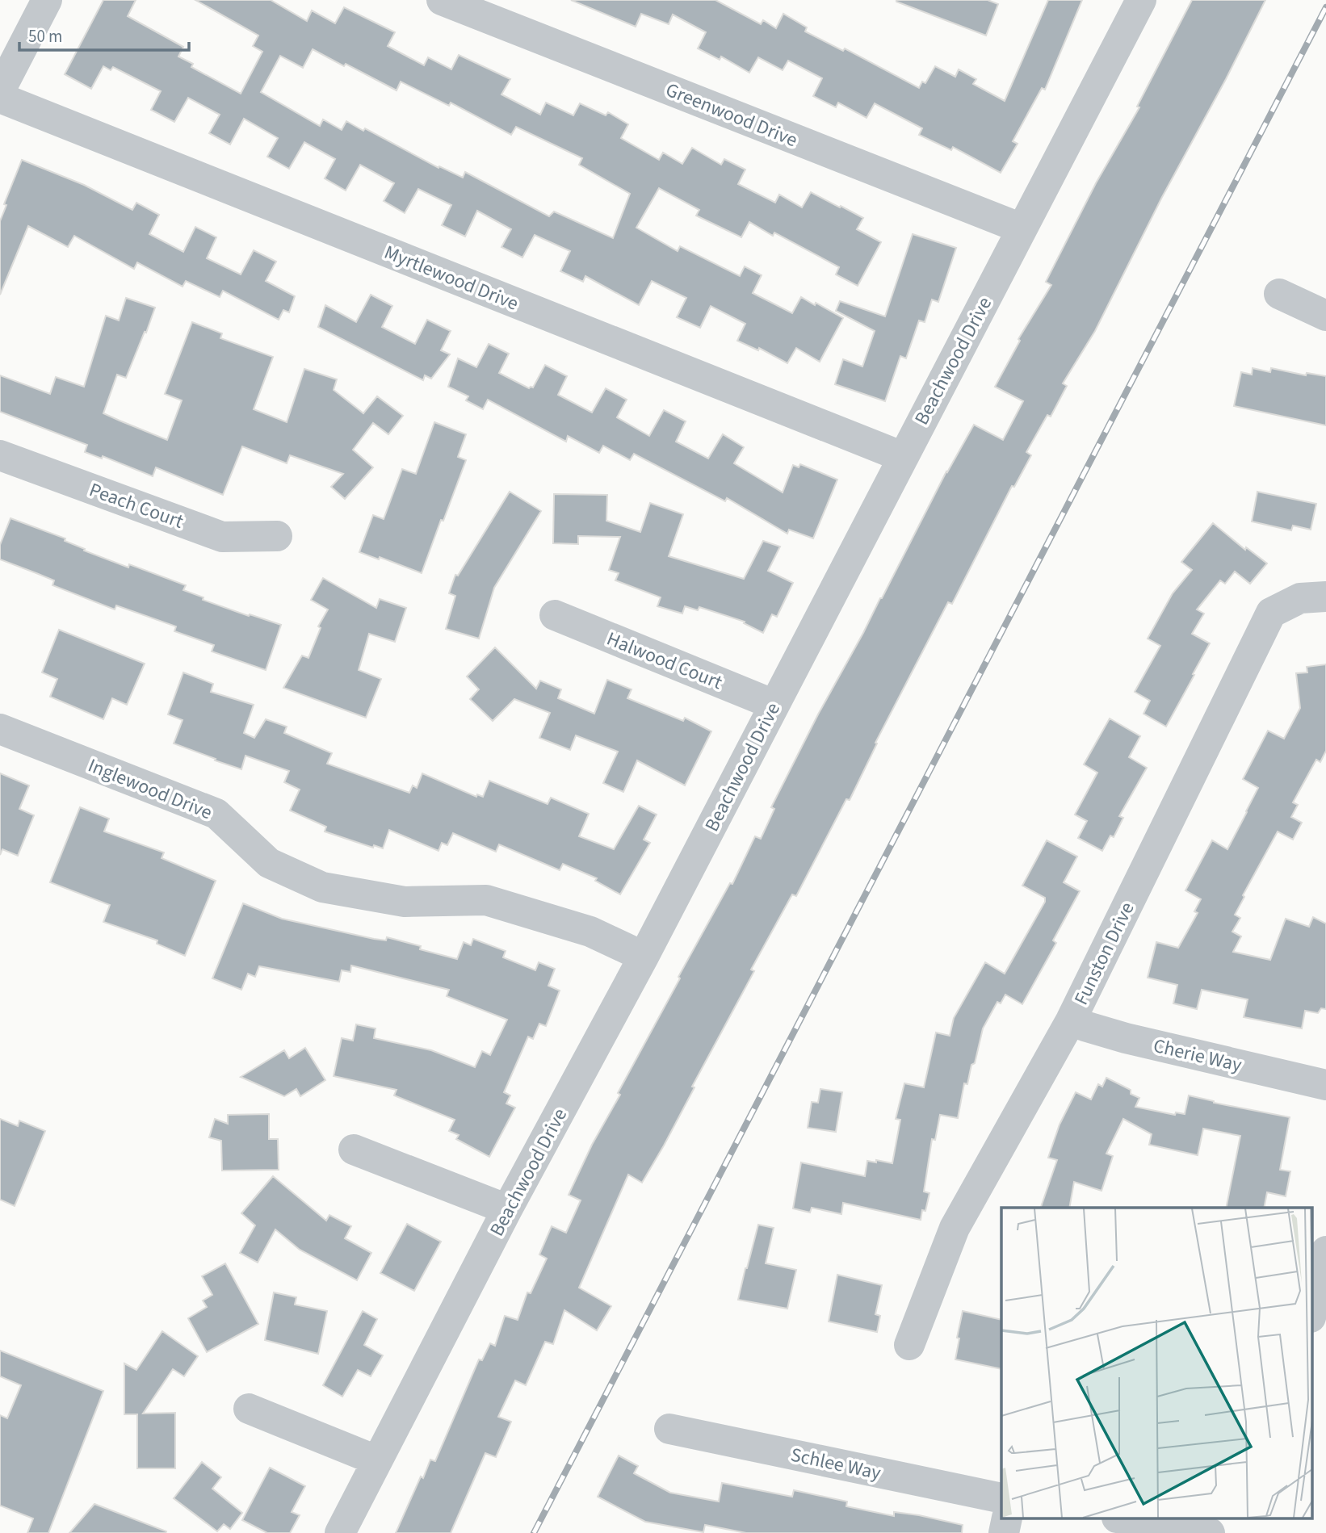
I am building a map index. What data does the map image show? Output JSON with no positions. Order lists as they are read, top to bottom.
{
  "streets": {
    "street": [
      "Greenwood Drive",
      "Myrtlewood Drive",
      "Beachwood Drive",
      "Peach Court",
      "Halwood Court",
      "Inglewood Drive",
      "Funston Drive",
      "Cherie Way",
      "Schlee Way"
    ]
  },
  "crossings": [
    ["Greenwood Drive", "Beachwood Drive"],
    ["Myrtlewood Drive", "Beachwood Drive"],
    ["Beachwood Drive", "Halwood Court"],
    ["Beachwood Drive", "Inglewood Drive"],
    ["Funston Drive", "Cherie Way"]
  ],
  "scale_bar": "50 m"
}
